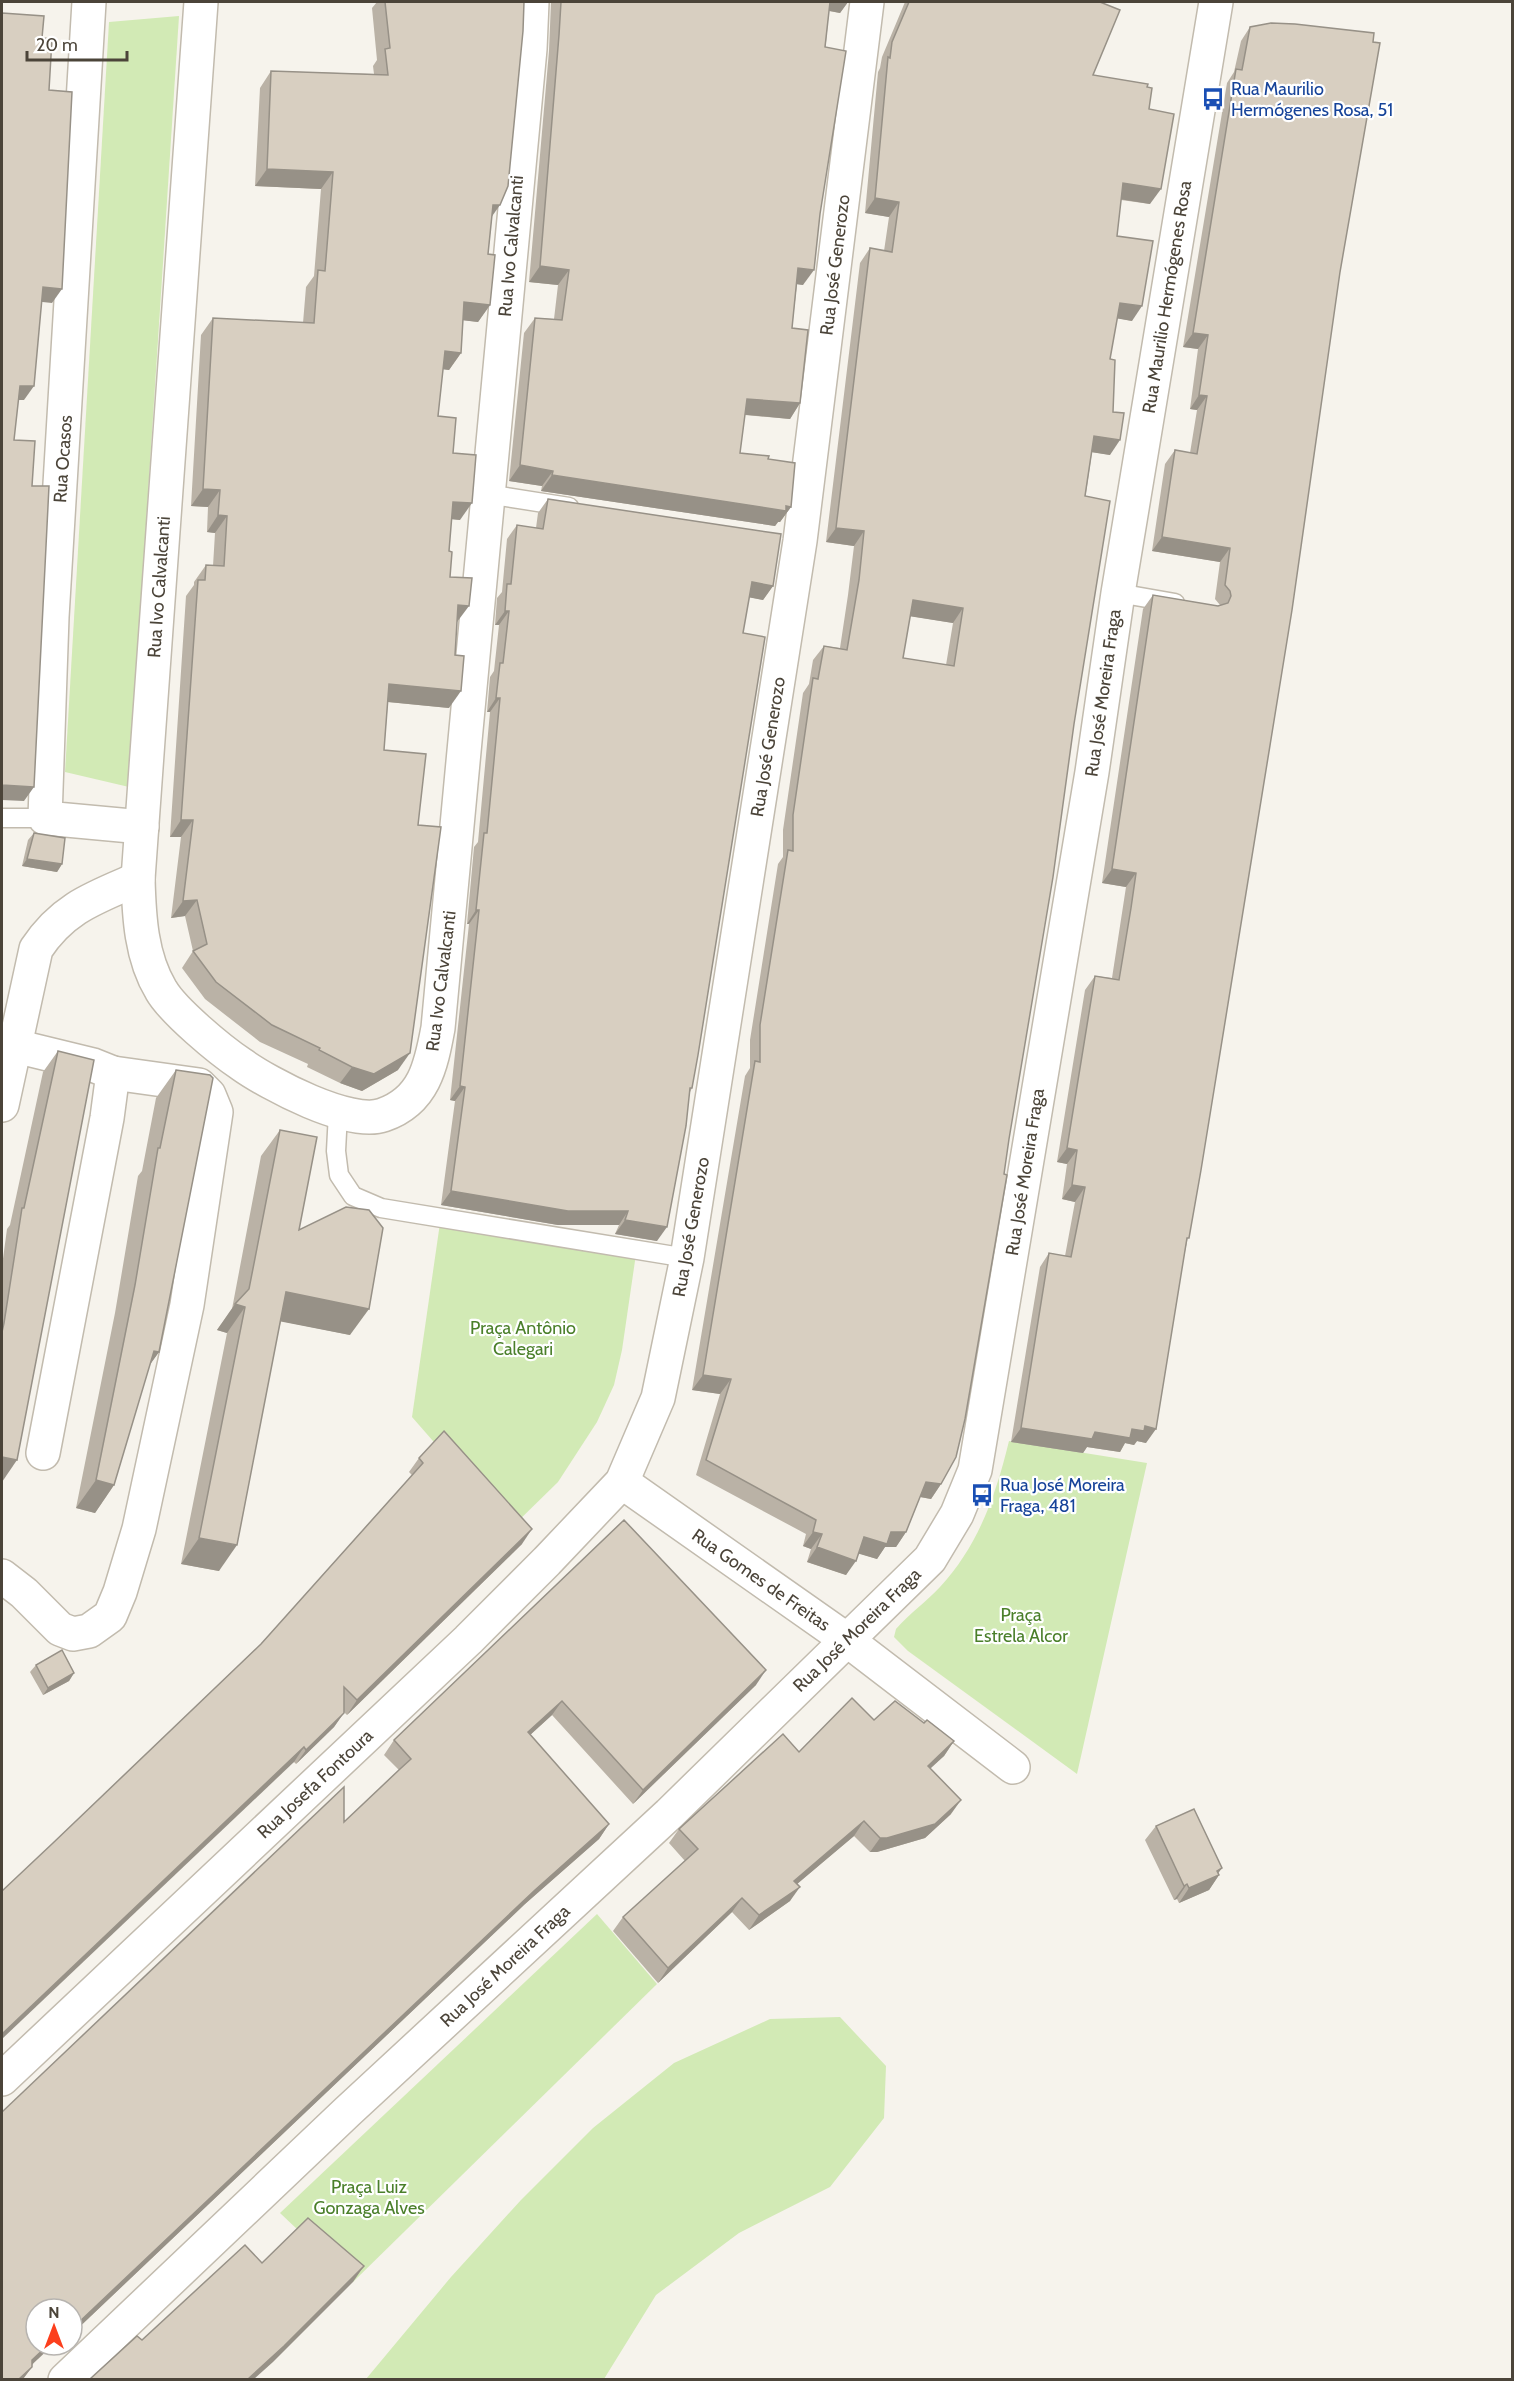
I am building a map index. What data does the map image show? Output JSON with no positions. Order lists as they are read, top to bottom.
{
  "streets": {
    "street": [
      "Rua Ivo Calvalcanti",
      "Rua José Generozo",
      "Rua Maurilio Hermógenes Rosa",
      "Rua Ocasos",
      "Rua José Moreira Fraga",
      "Rua Gomes de Freitas",
      "Rua Josefa Fontoura"
    ]
  },
  "crossings": [
    ["Rua José Generozo", "Rua Gomes de Freitas"],
    ["Rua José Generozo", "Rua Josefa Fontoura"],
    ["Rua Maurilio Hermógenes Rosa", "Rua José Moreira Fraga"],
    ["Rua José Moreira Fraga", "Rua Gomes de Freitas"],
    ["Rua Gomes de Freitas", "Rua Josefa Fontoura"]
  ],
  "parks": ["Praça Antônio Calegari", "Praça Estrela Alcor", "Praça Luiz Gonzaga Alves"],
  "places": {
    "bus stop": ["Rua Maurilio Hermógenes Rosa, 51", "Rua José Moreira Fraga, 481"]
  },
  "scale_bar": "20 m",
  "north": "top"
}
